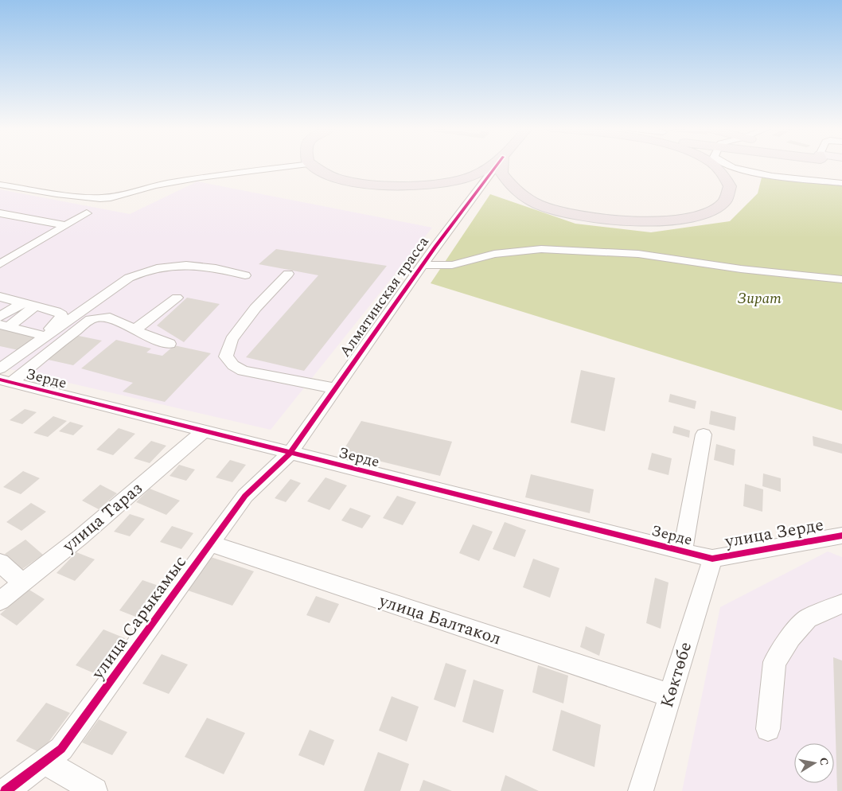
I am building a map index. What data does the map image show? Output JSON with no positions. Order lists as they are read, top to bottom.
{
  "streets": {
    "street": [
      "Алматинская трасса",
      "Зерде",
      "улица Тараз",
      "улица Зерде",
      "улица Сарыкамыс",
      "улица Балтакол",
      "Көктөбе"
    ]
  },
  "crossings": [
    ["Алматинская трасса", "Зерде"],
    ["Алматинская трасса", "улица Сарыкамыс"],
    ["Зерде", "улица Тараз"],
    ["Зерде", "улица Зерде"],
    ["Зерде", "улица Сарыкамыс"],
    ["Зерде", "Көктөбе"],
    ["улица Зерде", "Көктөбе"],
    ["улица Сарыкамыс", "улица Балтакол"],
    ["улица Балтакол", "Көктөбе"]
  ],
  "parks": ["Зират"],
  "north": "right"
}
